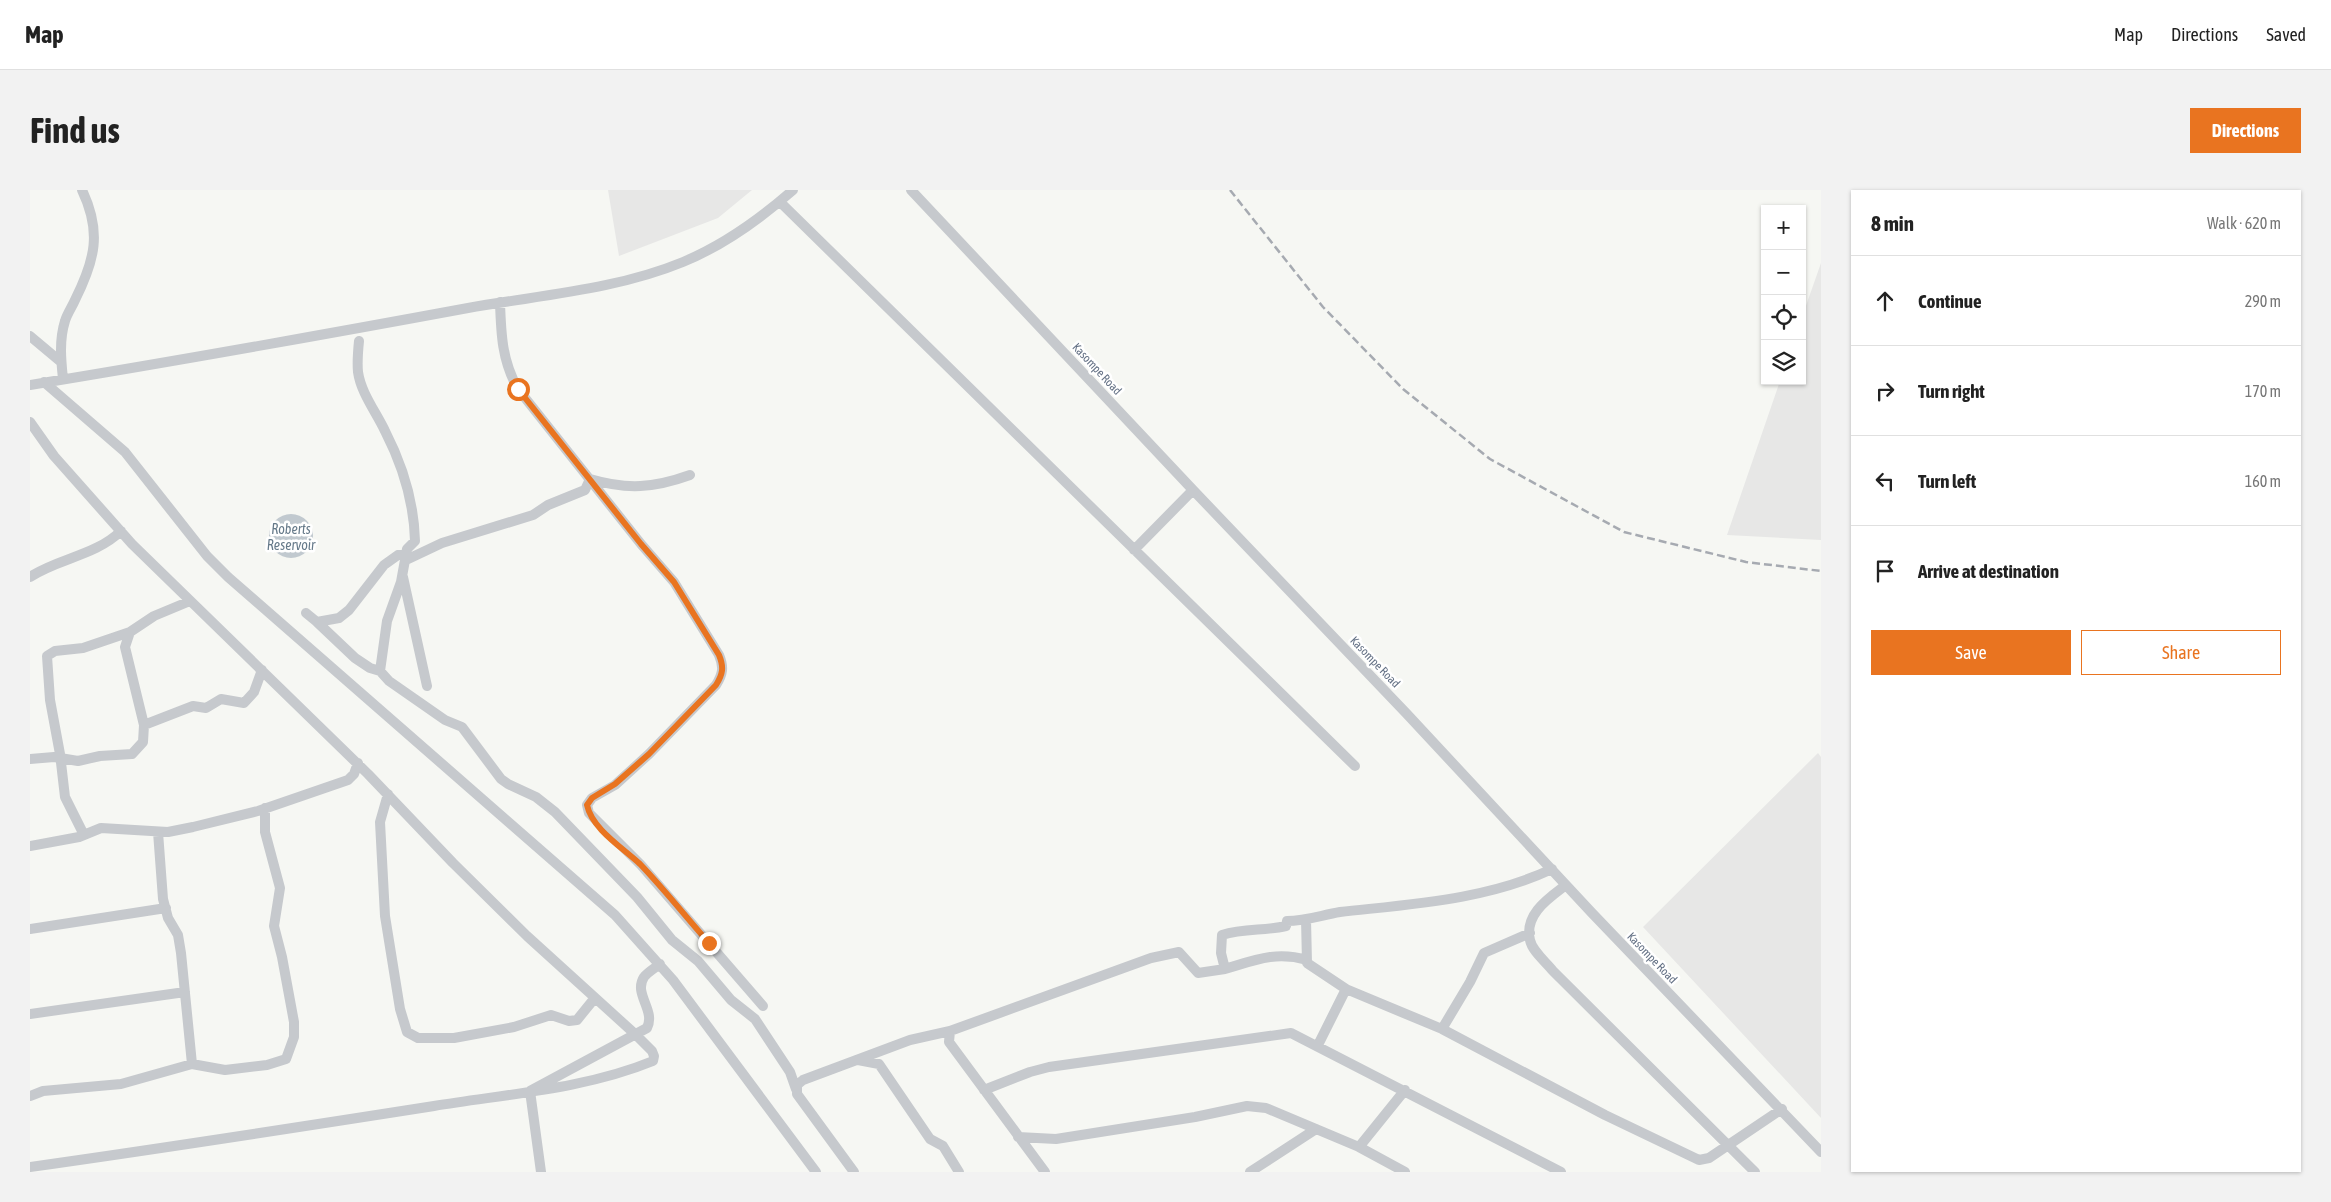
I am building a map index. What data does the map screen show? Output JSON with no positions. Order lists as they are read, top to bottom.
{
  "streets": {
    "street": ["Kasompe Road"]
  },
  "water": ["Roberts Reservoir"],
  "page": {
    "header": "Map",
    "nav": ["Map", "Directions", "Saved"],
    "buttons": [
      "Directions",
      ["Save", "Share"]
    ],
    "title": "Find us",
    "heading": ["8 min", "Walk · 620 m"],
    "map_buttons": ["+", "−"],
    "list": [
      ["Continue", "290 m"],
      ["Turn right", "170 m"],
      ["Turn left", "160 m"],
      "Arrive at destination"
    ]
  }
}
